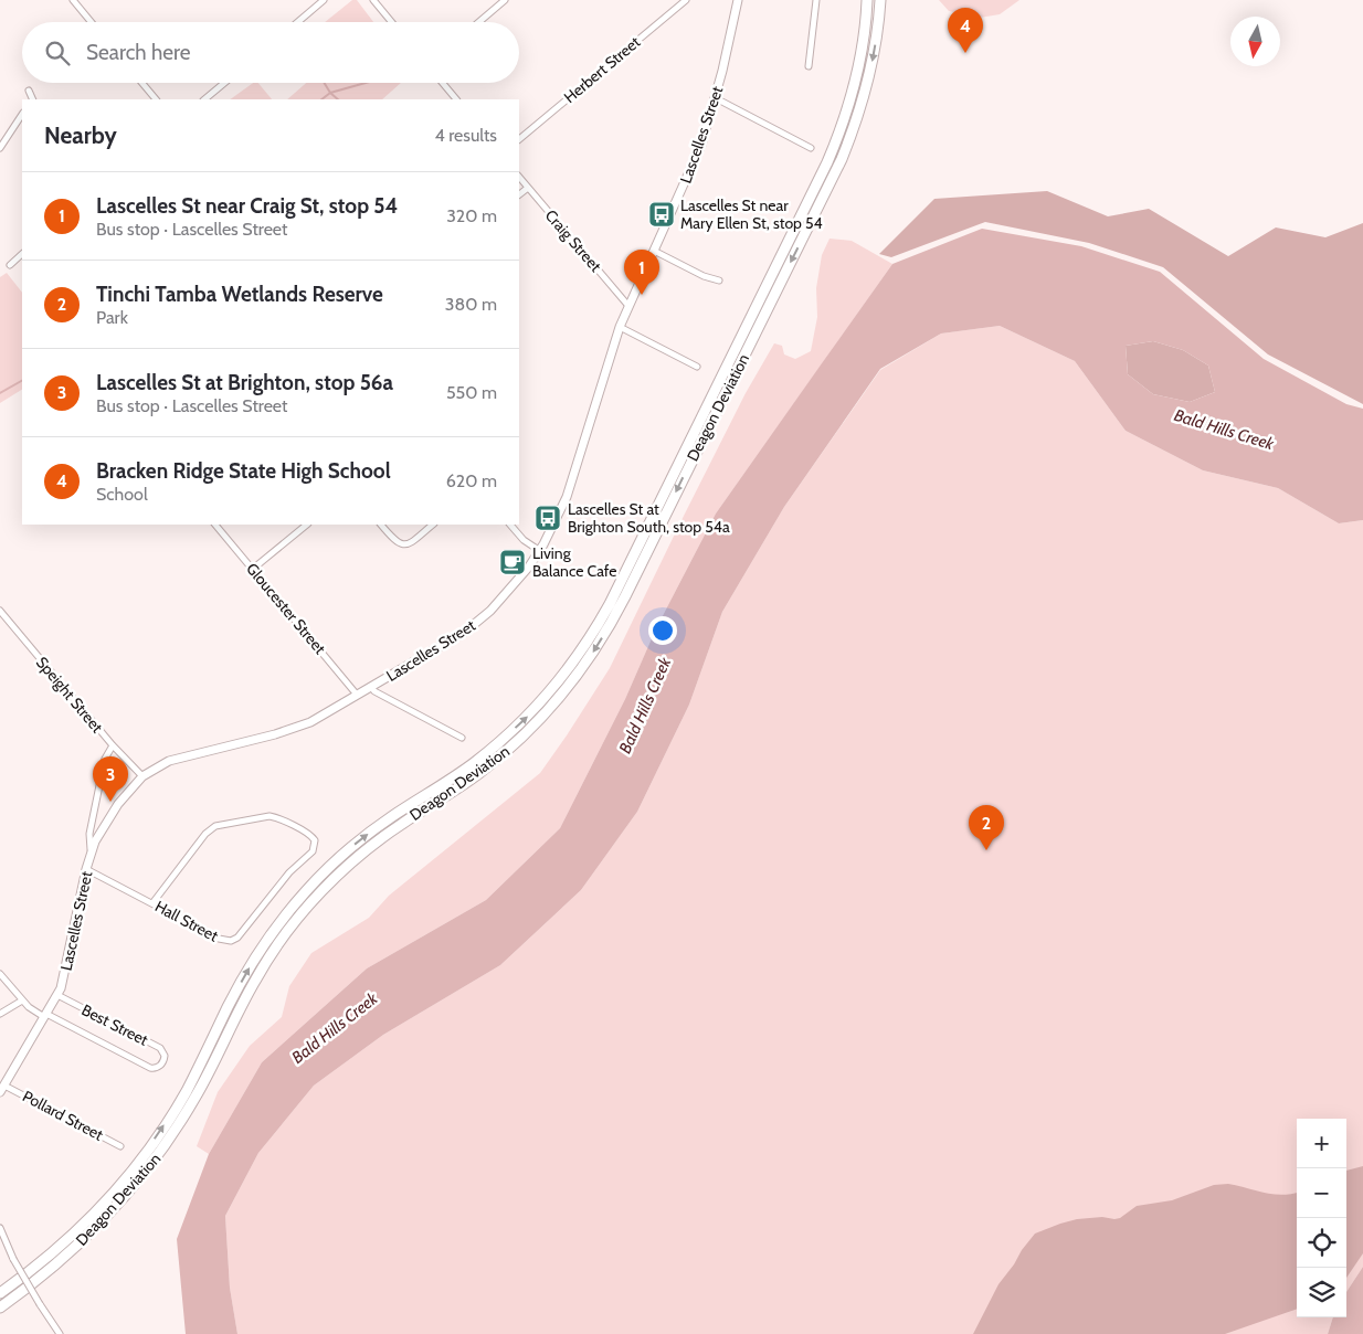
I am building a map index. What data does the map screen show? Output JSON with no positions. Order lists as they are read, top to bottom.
{
  "streets": {
    "highway": ["Deagon Deviation"],
    "street": [
      "Herbert Street",
      "Lascelles Street",
      "Craig Street",
      "Gloucester Street",
      "Speight Street",
      "Hall Street",
      "Best Street",
      "Pollard Street"
    ]
  },
  "crossings": [
    ["Lascelles Street", "Craig Street"],
    ["Lascelles Street", "Gloucester Street"],
    ["Lascelles Street", "Speight Street"],
    ["Lascelles Street", "Hall Street"],
    ["Lascelles Street", "Best Street"],
    ["Lascelles Street", "Pollard Street"]
  ],
  "water": ["Bald Hills Creek"],
  "places": {
    "bus stop": ["Lascelles St near Mary Ellen St, stop 54", "Lascelles St at Brighton South, stop 54a"],
    "cafe": ["Living Balance Cafe"]
  },
  "north": "bottom",
  "page": {
    "pins": [
      "4",
      "1",
      "3",
      "2"
    ],
    "search": "Search here",
    "heading": ["Nearby", "4 results"],
    "list": [
      {
        "mark": "1",
        "name": "Lascelles St near Craig St, stop 54",
        "note": "Bus stop · Lascelles Street",
        "value": "320 m"
      },
      {
        "mark": "2",
        "name": "Tinchi Tamba Wetlands Reserve",
        "note": "Park",
        "value": "380 m"
      },
      {
        "mark": "3",
        "name": "Lascelles St at Brighton, stop 56a",
        "note": "Bus stop · Lascelles Street",
        "value": "550 m"
      },
      {
        "mark": "4",
        "name": "Bracken Ridge State High School",
        "note": "School",
        "value": "620 m"
      }
    ],
    "map_buttons": ["+", "−"]
  }
}
